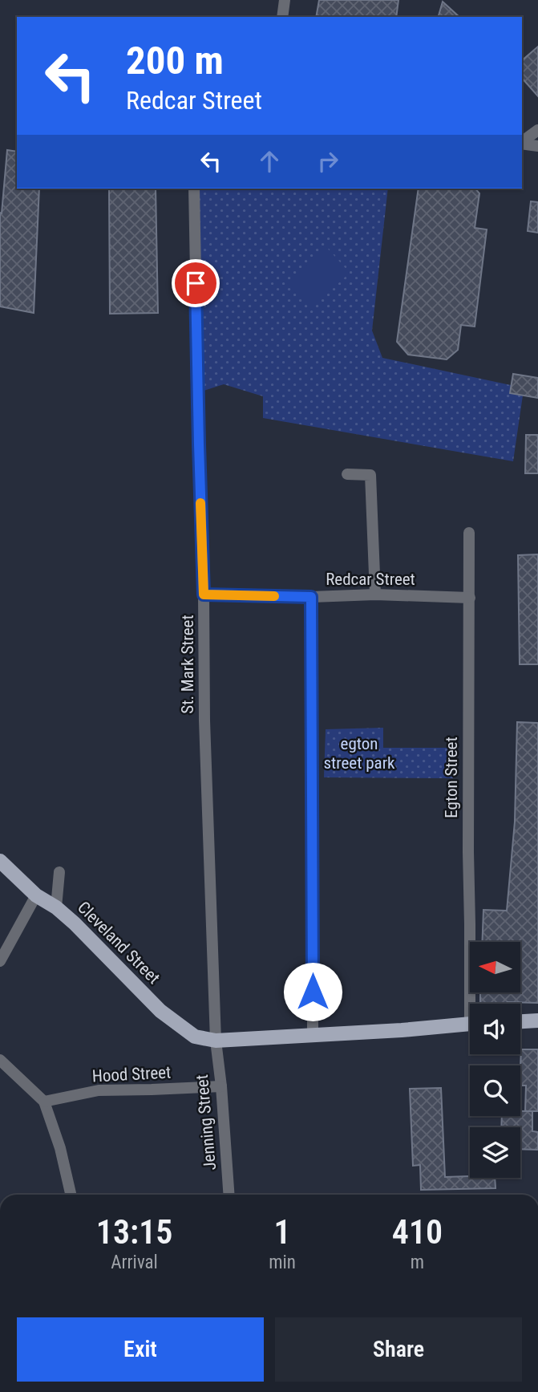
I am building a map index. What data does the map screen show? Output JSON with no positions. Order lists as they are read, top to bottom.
{
  "streets": {
    "main road": ["Cleveland Street"],
    "street": [
      "Redcar Street",
      "St. Mark Street",
      "Egton Street",
      "Hood Street",
      "Jenning Street"
    ]
  },
  "crossings": [
    ["Redcar Street", "St. Mark Street"],
    ["Redcar Street", "Egton Street"],
    ["St. Mark Street", "Cleveland Street"],
    ["St. Mark Street", "Jenning Street"],
    ["Cleveland Street", "Jenning Street"],
    ["Hood Street", "Jenning Street"]
  ],
  "parks": ["egton street park"],
  "north": "left",
  "page": {
    "turn": ["200 m", "Redcar Street"],
    "eta": [
      "13:15",
      "Arrival",
      "1",
      "min",
      "410",
      "m"
    ],
    "buttons": ["Exit", "Share"]
  }
}
